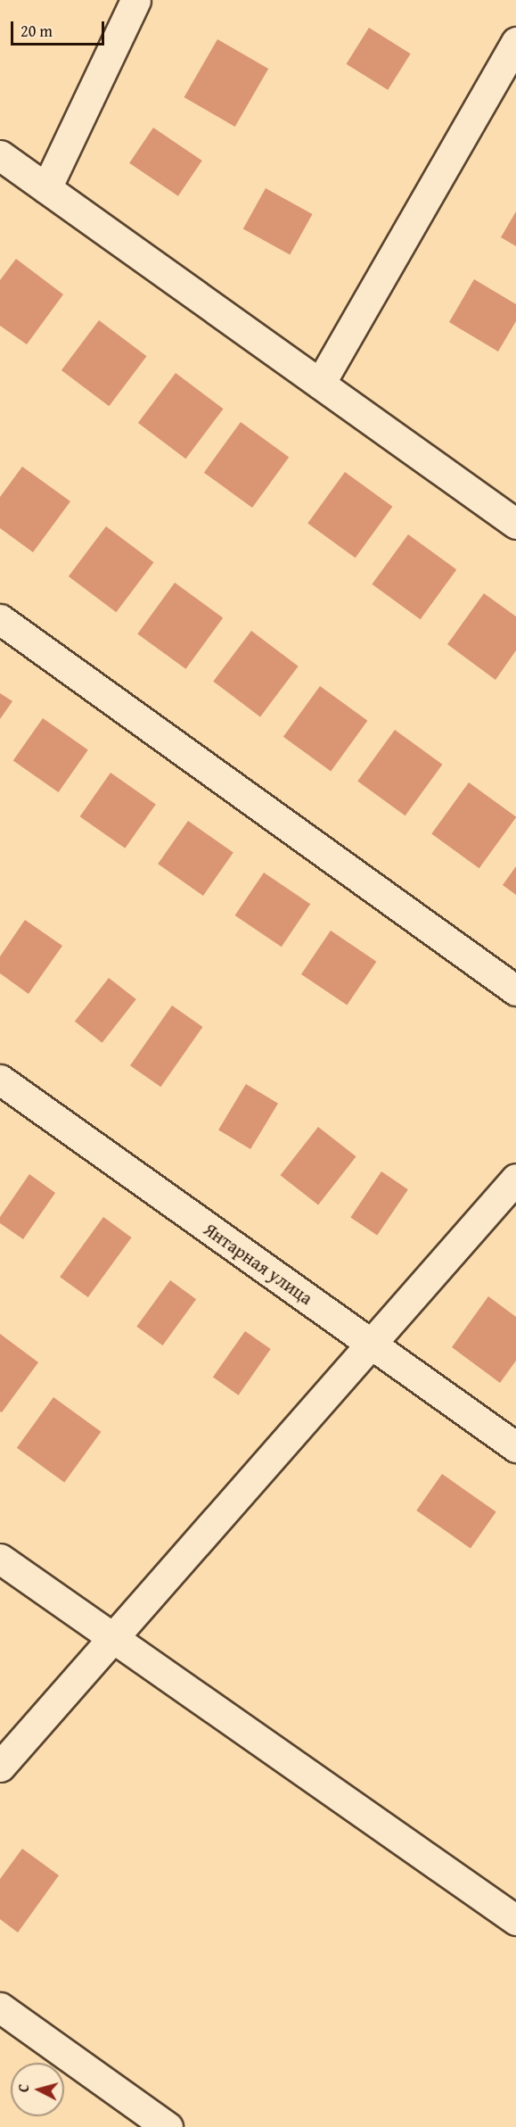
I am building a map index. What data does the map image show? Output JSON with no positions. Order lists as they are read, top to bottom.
{
  "streets": {
    "street": ["Янтарная улица"]
  },
  "scale_bar": "20 m",
  "north": "left"
}
